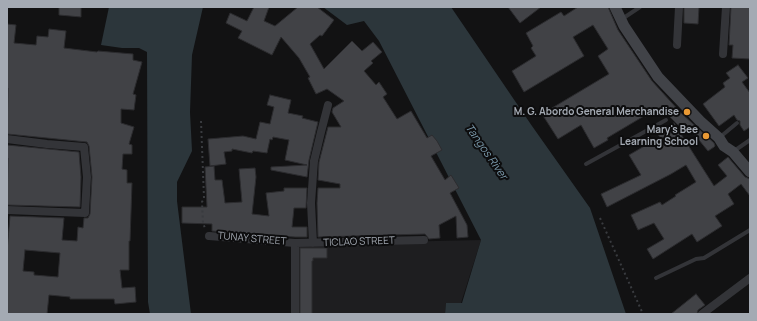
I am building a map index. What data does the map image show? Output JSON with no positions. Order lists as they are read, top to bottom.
{
  "streets": {
    "street": ["TUNAY STREET", "TICLAO STREET"]
  },
  "crossings": [
    ["TUNAY STREET", "TICLAO STREET"]
  ],
  "water": ["Tangos River"],
  "places": ["M. G. Abordo General Merchandise", "Mary's Bee Learning School"]
}
